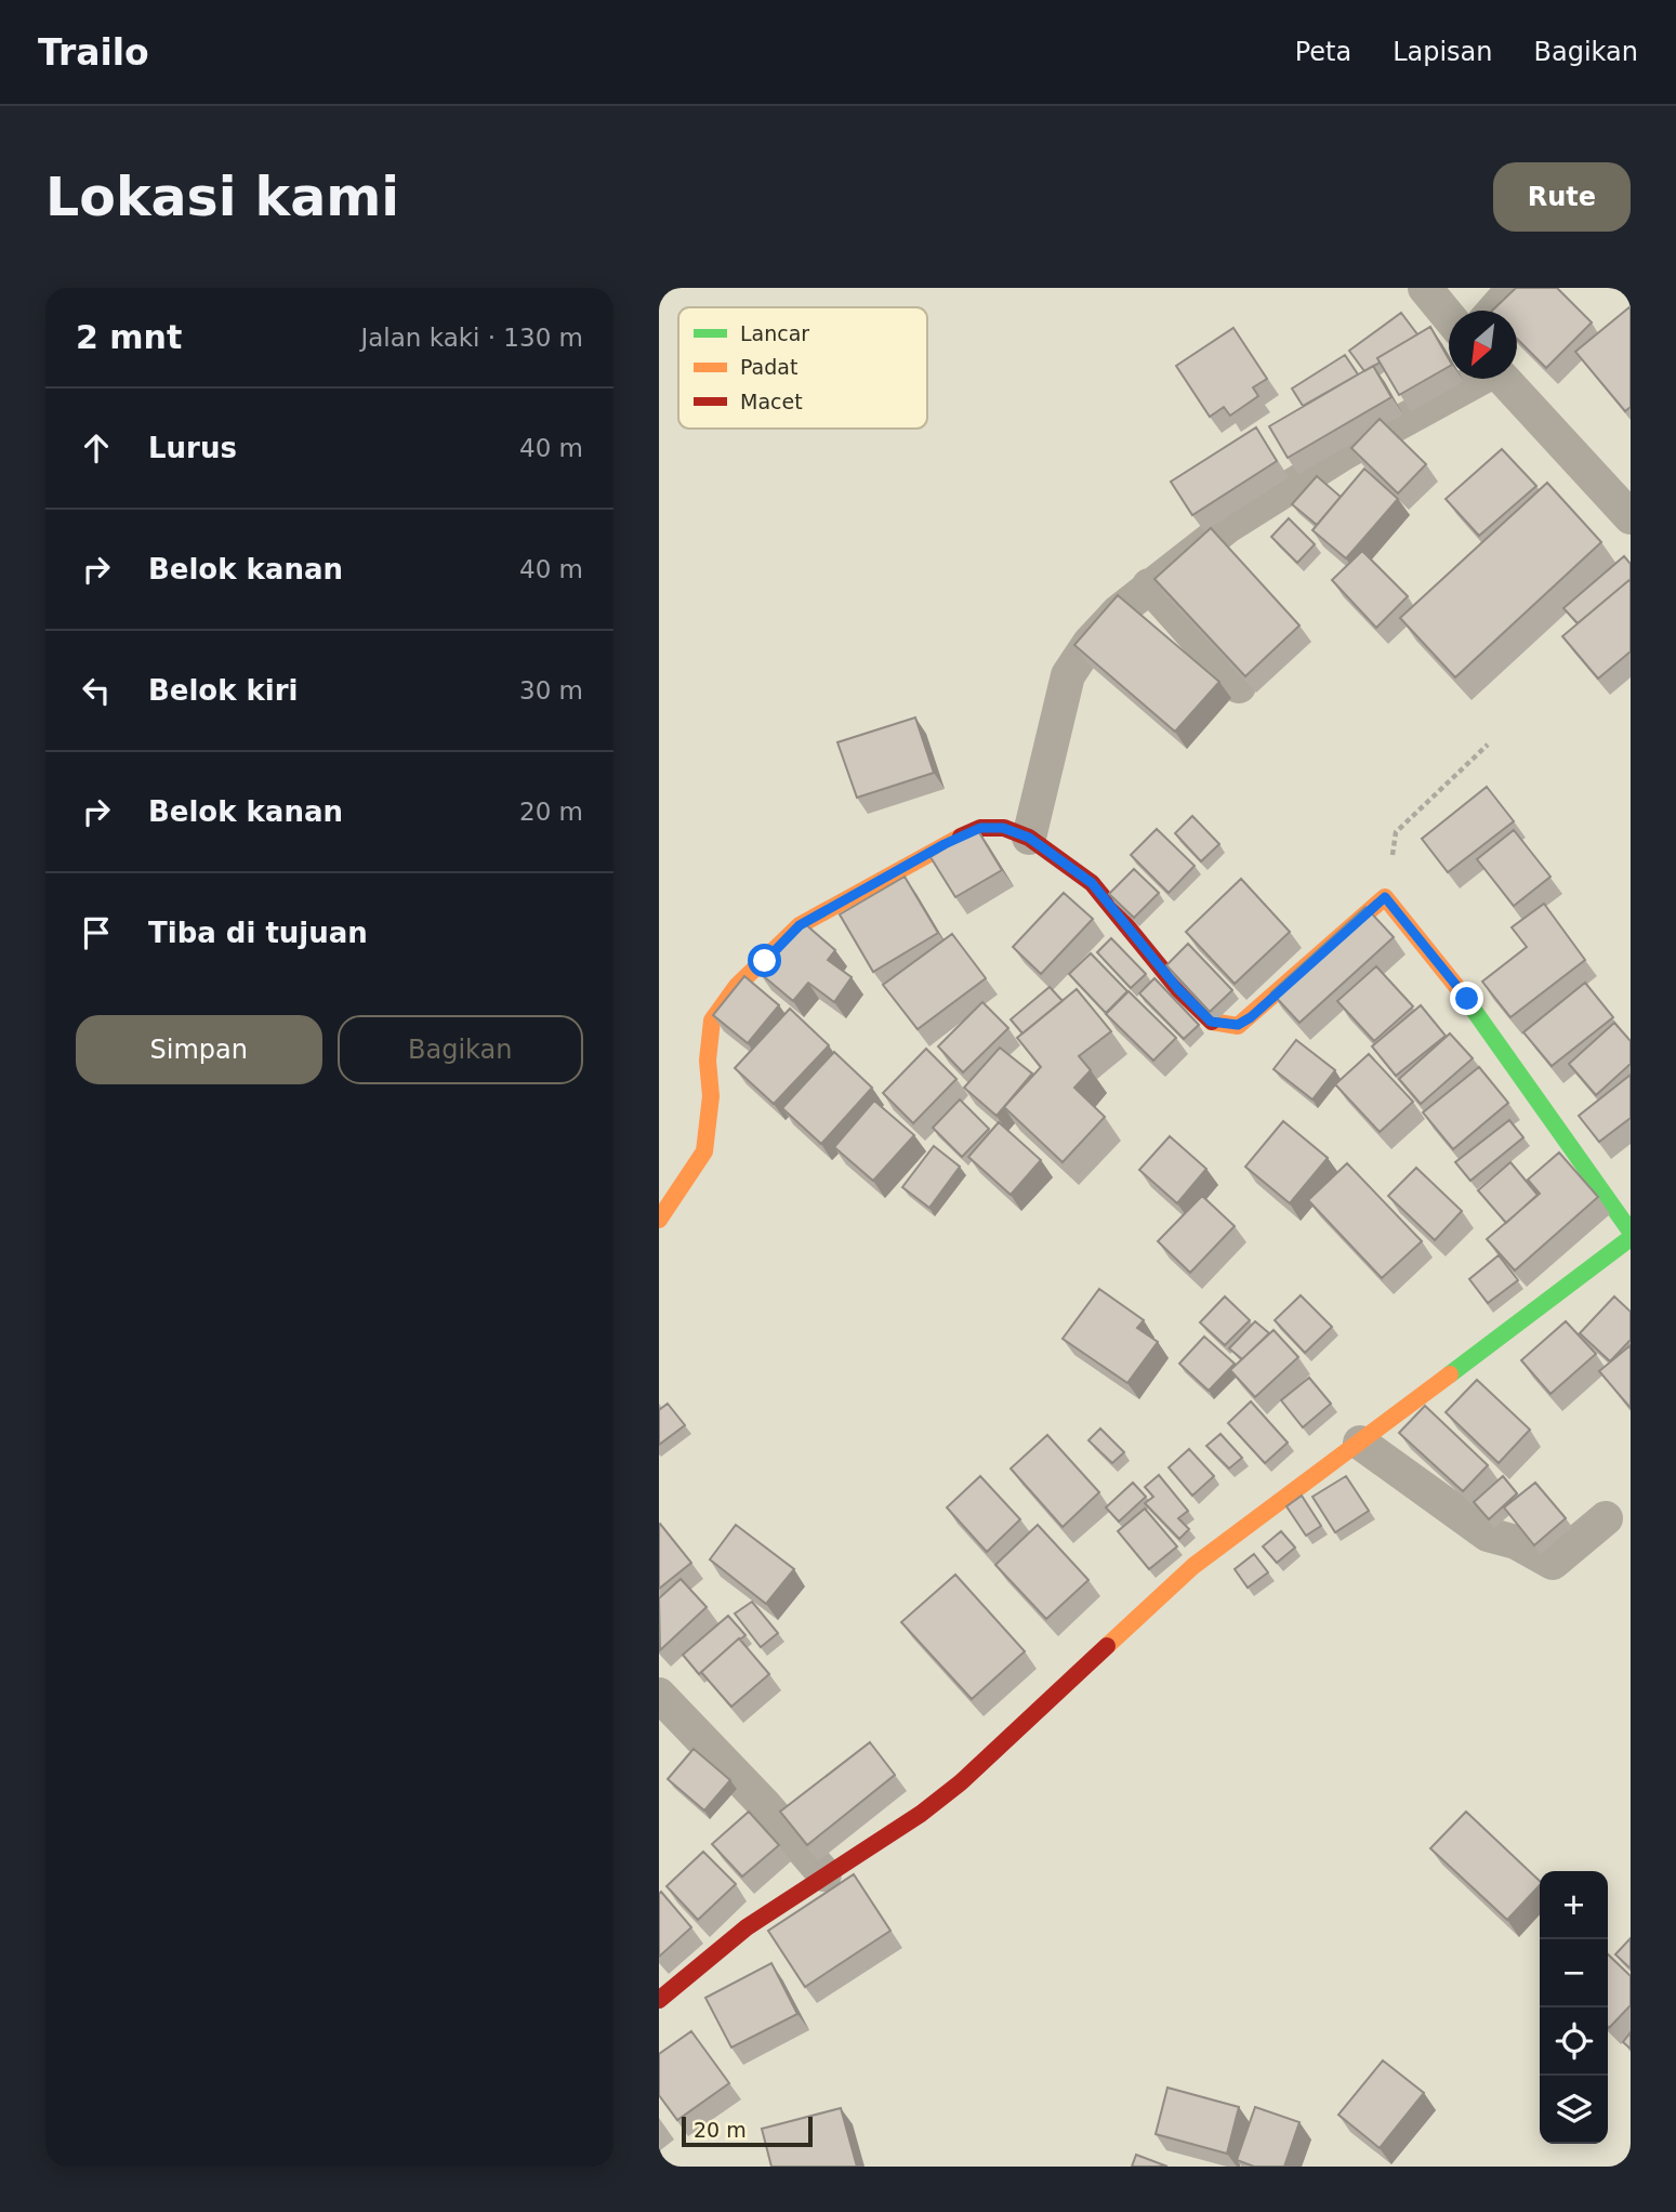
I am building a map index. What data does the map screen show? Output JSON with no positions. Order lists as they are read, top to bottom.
{
  "legend": ["Lancar", "Padat", "Macet"],
  "scale_bar": "20 m",
  "north": "bottom left",
  "page": {
    "header": "Trailo",
    "nav": ["Peta", "Lapisan", "Bagikan"],
    "buttons": [
      "Rute",
      ["Simpan", "Bagikan"]
    ],
    "title": "Lokasi kami",
    "heading": ["2 mnt", "Jalan kaki · 130 m"],
    "list": [
      ["Lurus", "40 m"],
      ["Belok kanan", "40 m"],
      ["Belok kiri", "30 m"],
      ["Belok kanan", "20 m"],
      "Tiba di tujuan"
    ],
    "map_buttons": ["+", "−"],
    "scale": "20 m"
  }
}
